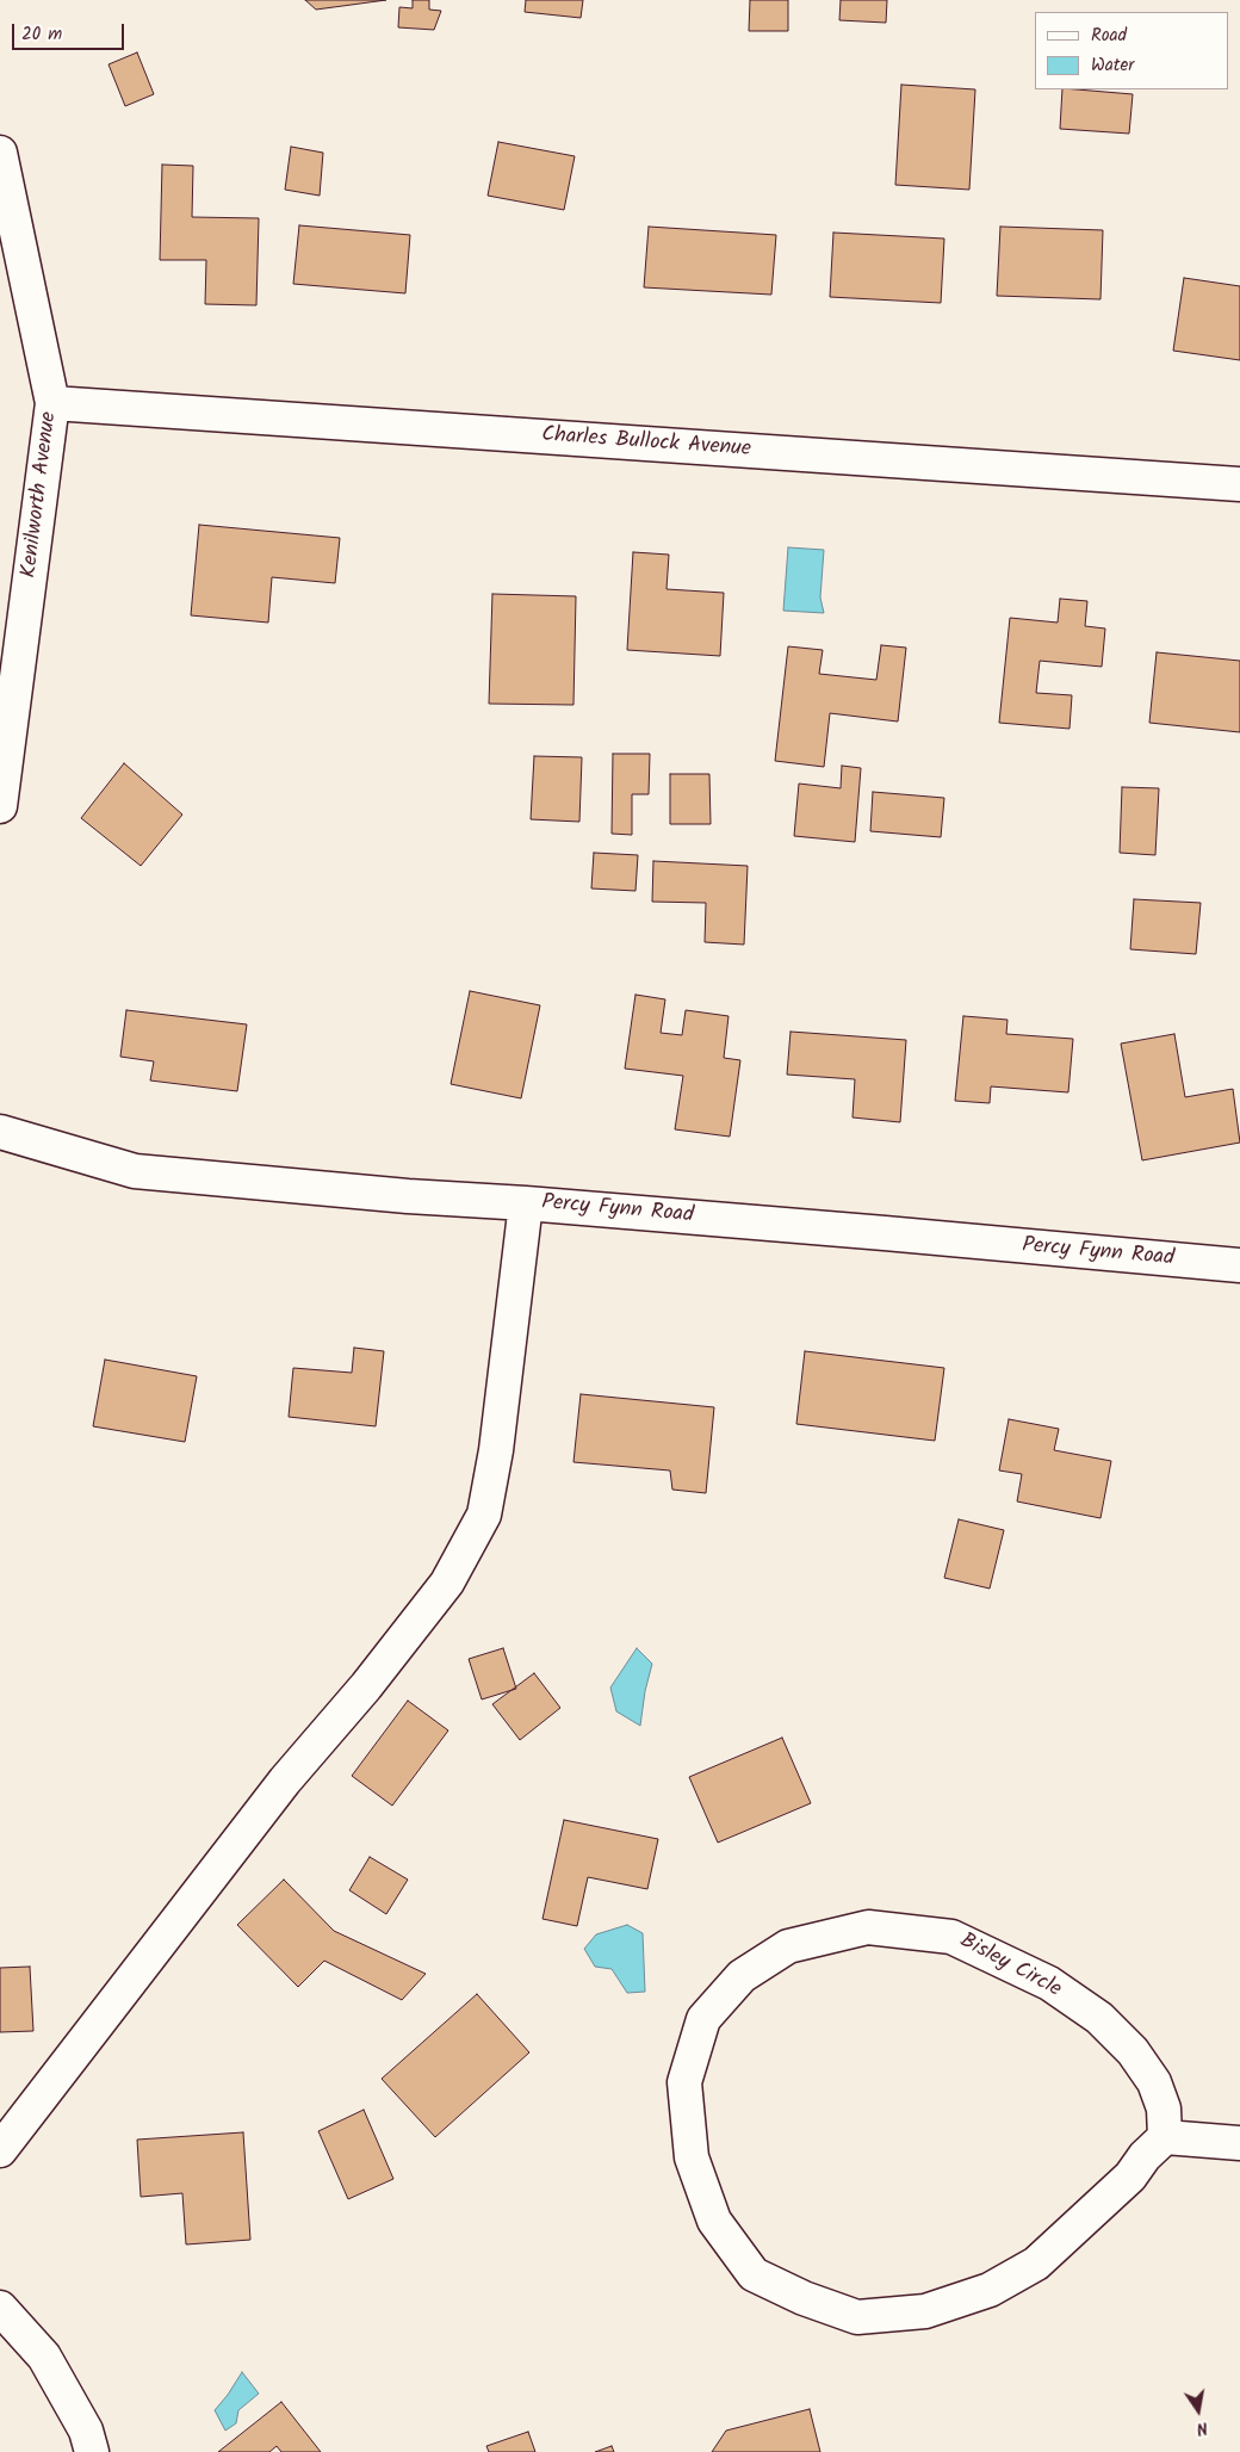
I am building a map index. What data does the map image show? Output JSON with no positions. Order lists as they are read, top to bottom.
{
  "streets": {
    "street": [
      "Charles Bullock Avenue",
      "Kenilworth Avenue",
      "Percy Fynn Road",
      "Bisley Circle"
    ]
  },
  "crossings": [
    ["Charles Bullock Avenue", "Kenilworth Avenue"]
  ],
  "legend": ["Road", "Water"],
  "scale_bar": "20 m",
  "north": "bottom"
}
